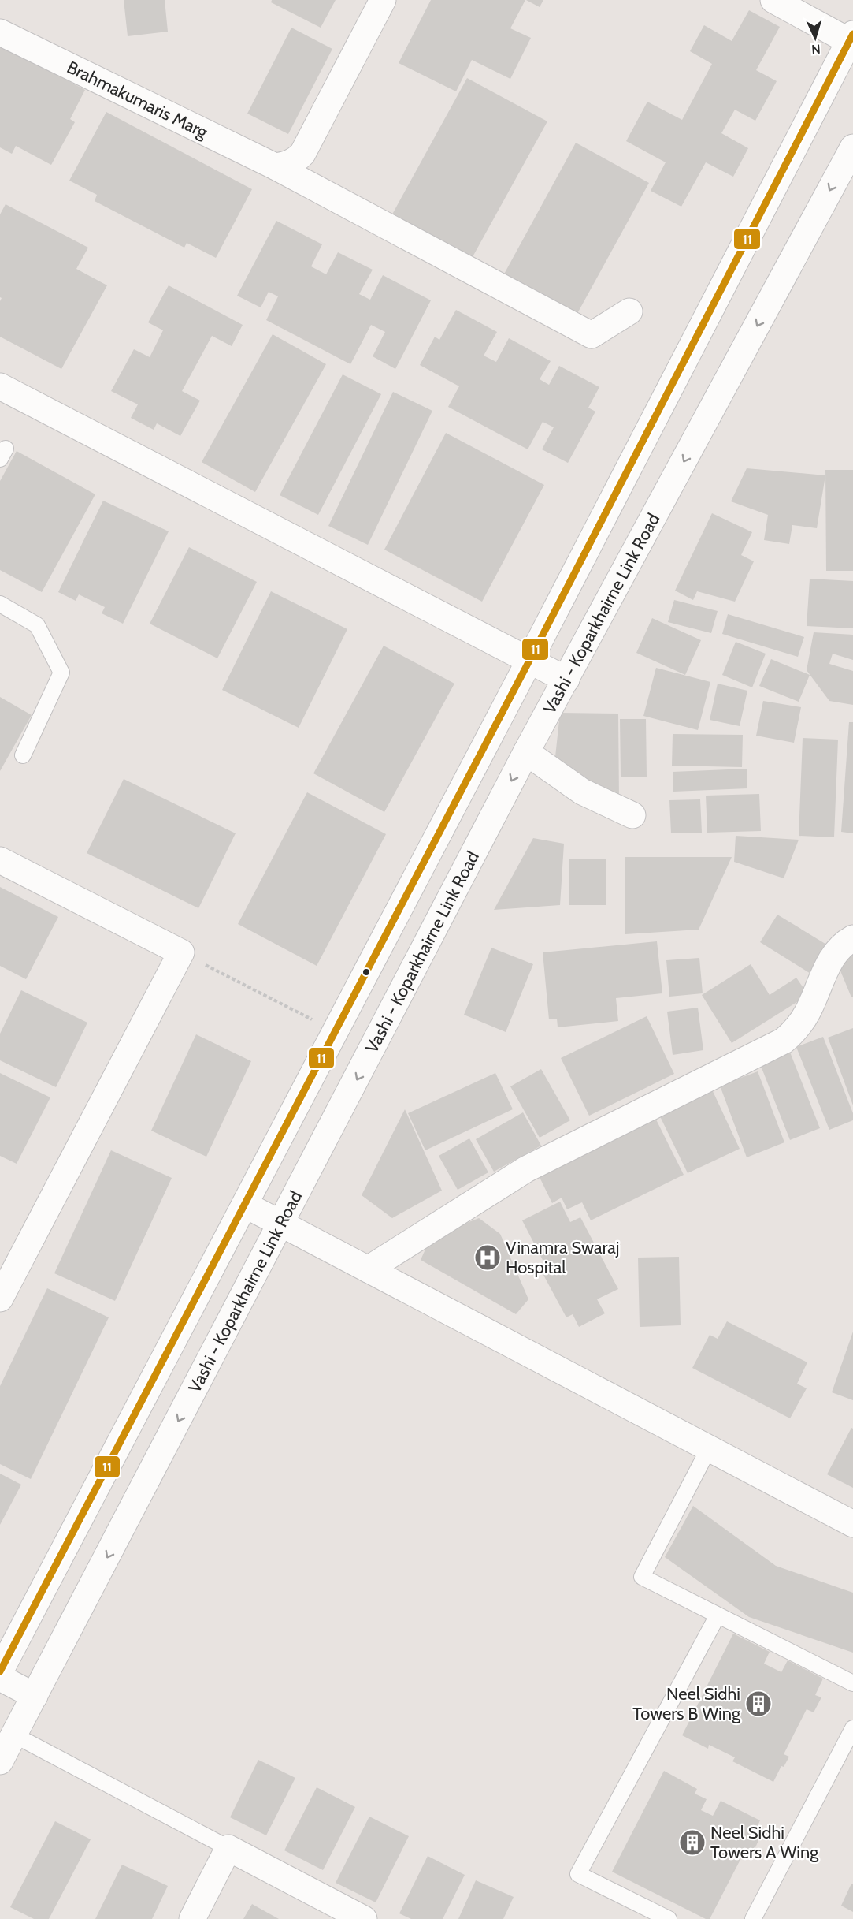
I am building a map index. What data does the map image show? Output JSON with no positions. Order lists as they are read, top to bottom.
{
  "streets": {
    "street": ["Brahmakumaris Marg", "Vashi - Koparkhairne Link Road"]
  },
  "places": {
    "hospital": ["Vinamra Swaraj Hospital"],
    "building": ["Neel Sidhi Towers B Wing", "Neel Sidhi Towers A Wing"]
  },
  "lines": ["transit line 11"],
  "north": "bottom"
}
